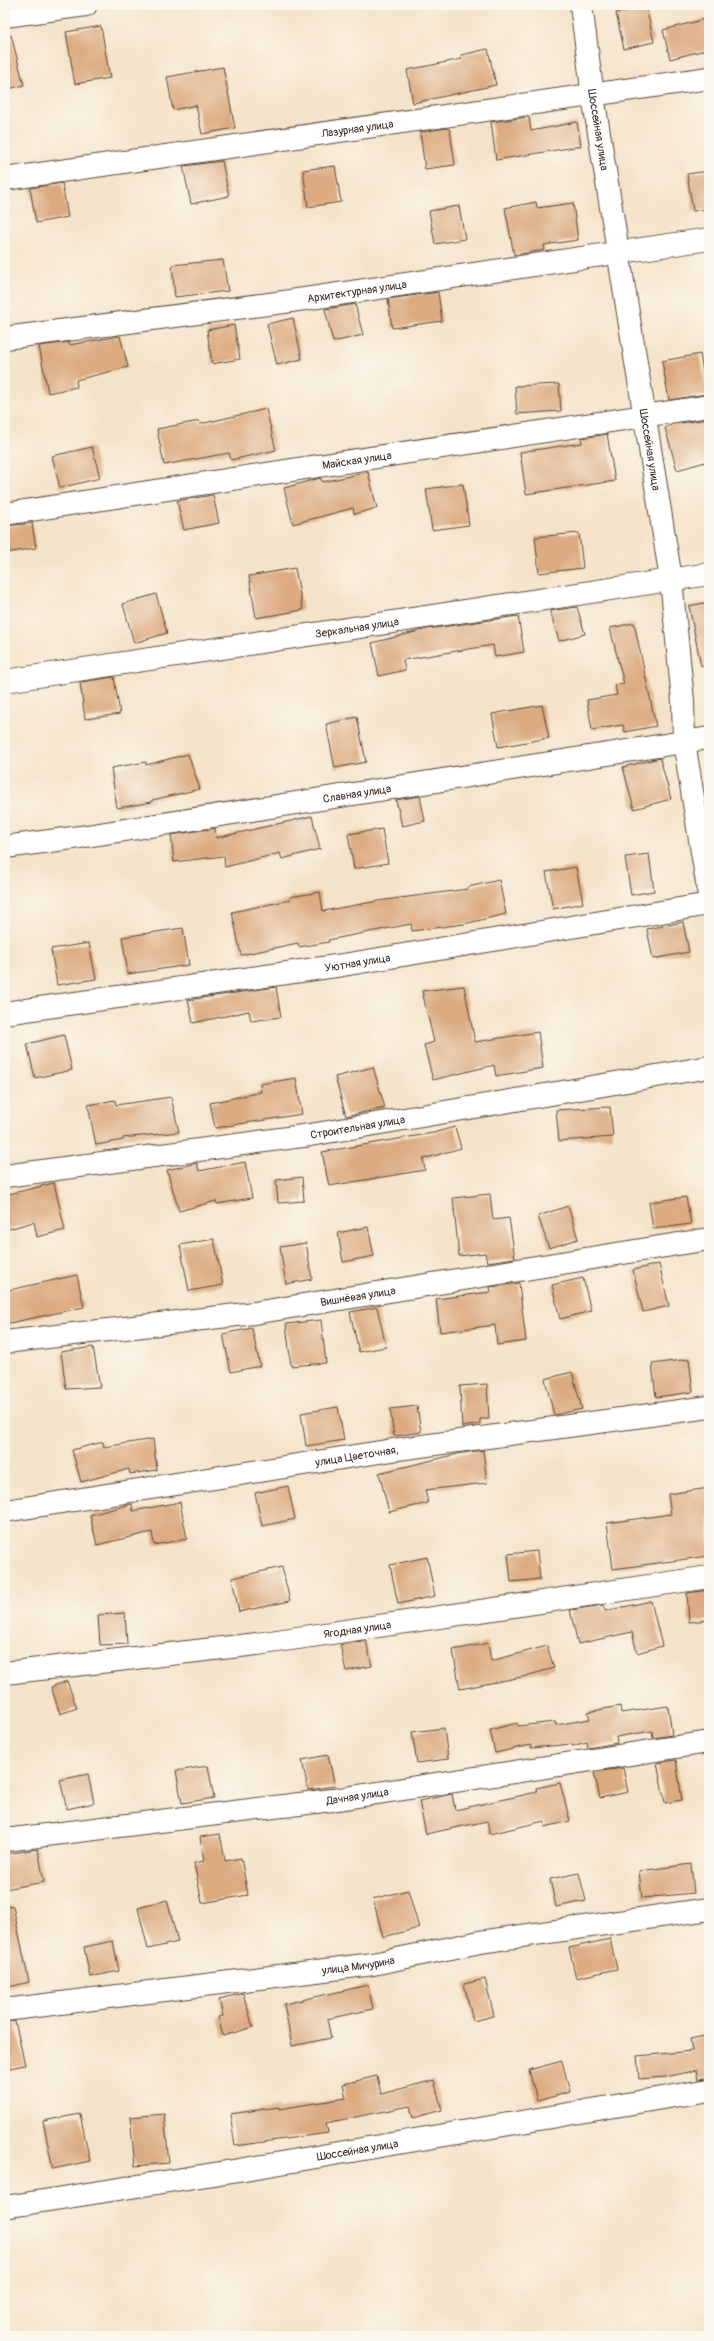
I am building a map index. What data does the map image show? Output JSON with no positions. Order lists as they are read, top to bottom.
{
  "streets": {
    "street": [
      "Лазурная улица",
      "Шоссейная улица",
      "Архитектурная улица",
      "Майская улица",
      "Зеркальная улица",
      "Славная улица",
      "Уютная улица",
      "Строительная улица",
      "Вишнёвая улица",
      "улица Цветочная,",
      "Ягодная улица",
      "Дачная улица",
      "улица Мичурина"
    ]
  },
  "crossings": [
    ["Лазурная улица", "Шоссейная улица"],
    ["Шоссейная улица", "Архитектурная улица"],
    ["Шоссейная улица", "Майская улица"],
    ["Шоссейная улица", "Зеркальная улица"],
    ["Шоссейная улица", "Славная улица"]
  ]
}
